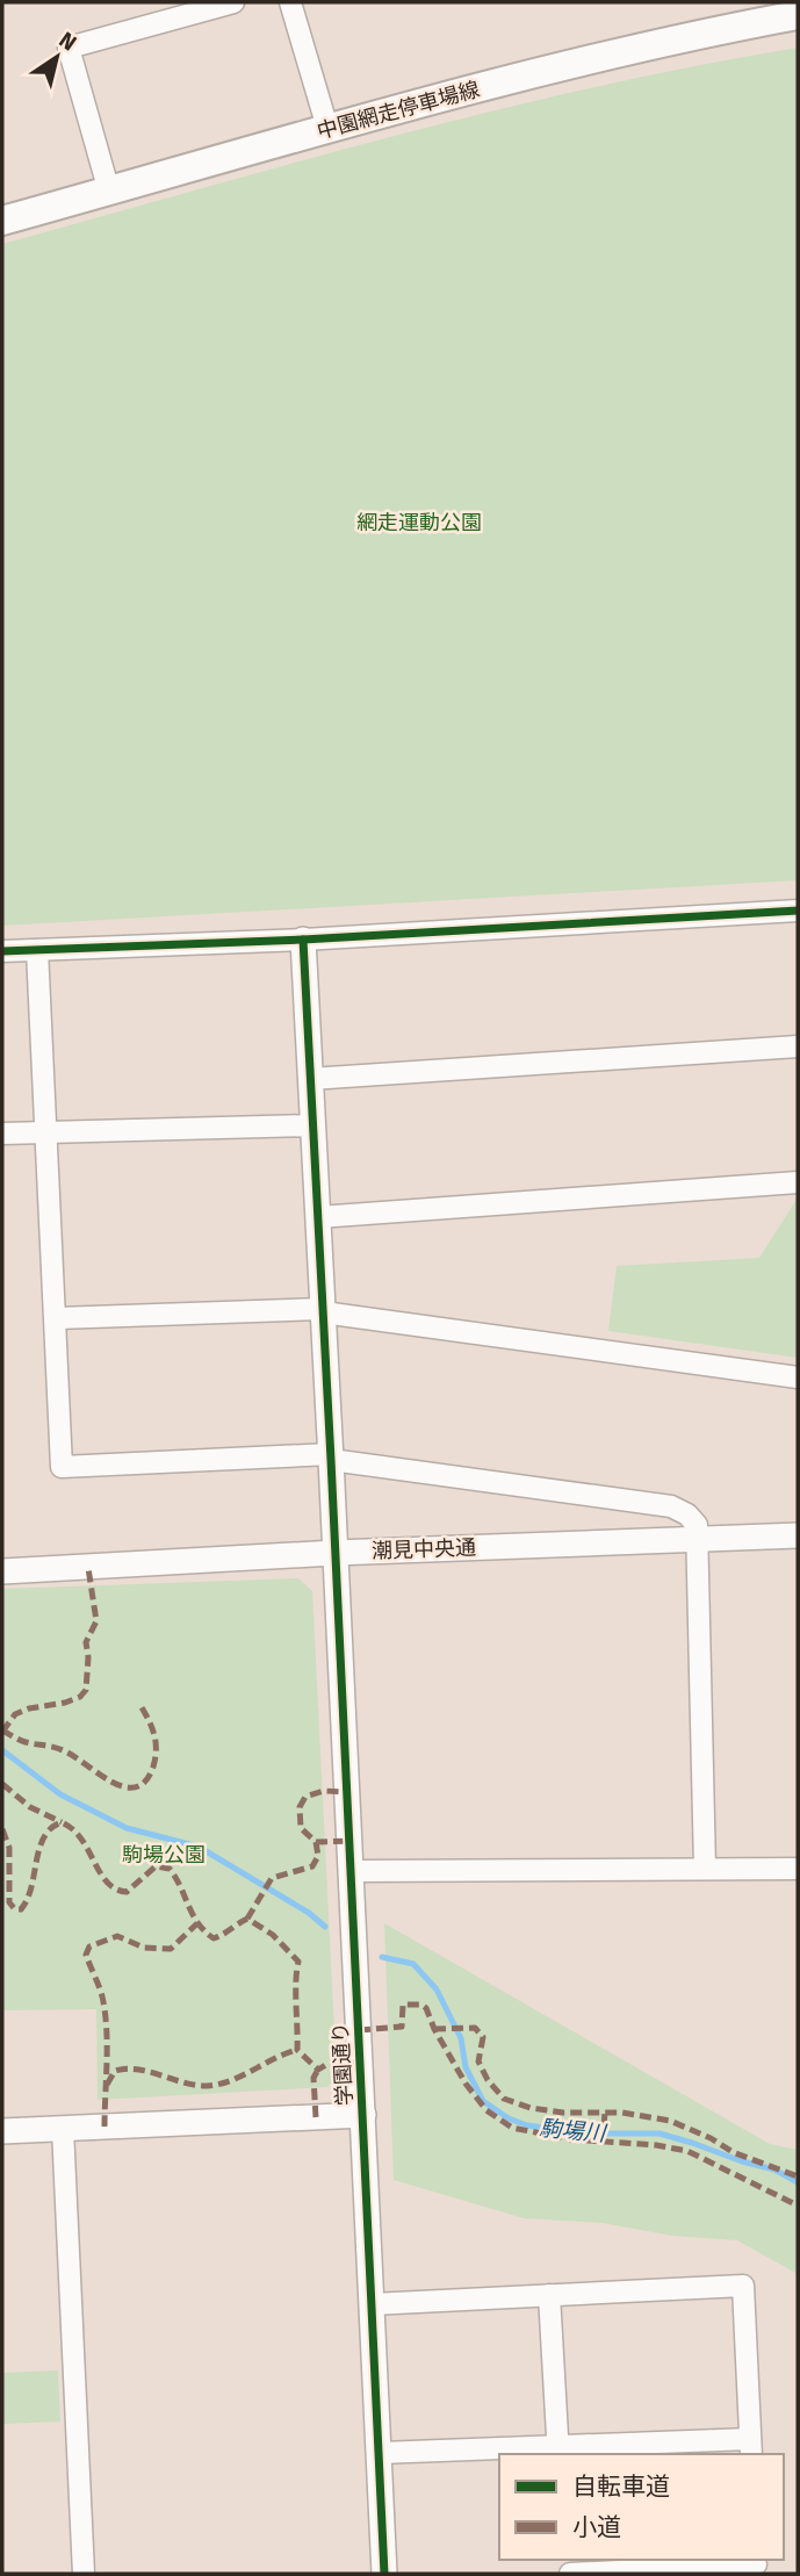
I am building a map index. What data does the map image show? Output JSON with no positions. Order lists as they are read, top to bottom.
{
  "streets": {
    "main road": ["中園網走停車場線"],
    "street": ["潮見中央通", "学園通り"]
  },
  "crossings": [
    ["潮見中央通", "学園通り"]
  ],
  "water": ["駒場川"],
  "parks": ["網走運動公園", "駒場公園"],
  "legend": ["自転車道", "小道"],
  "north": "top right"
}
